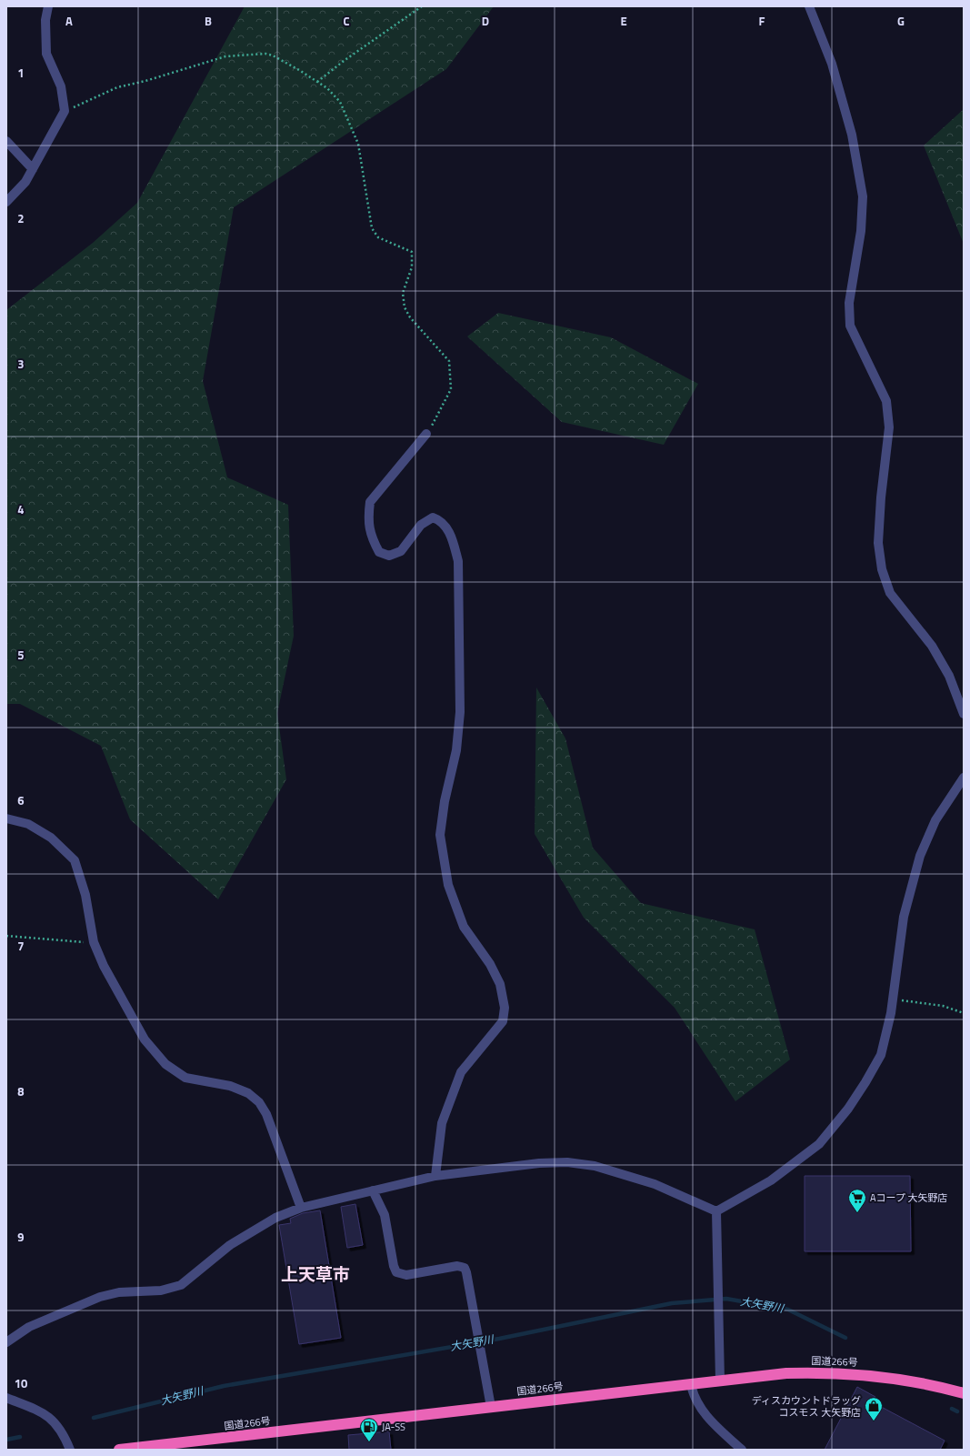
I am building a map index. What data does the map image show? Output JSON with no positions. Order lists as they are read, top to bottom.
{
  "streets": {
    "highway": ["国道266号"]
  },
  "districts": ["上天草市"],
  "water": ["大矢野川"],
  "places": {
    "supermarket": ["Aコープ 大矢野店"],
    "shop": ["ディスカウントドラッグ コスモス 大矢野店"],
    "fuel station": ["JA-SS"]
  },
  "grid": {
    "columns": [
      "A",
      "B",
      "C",
      "D",
      "E",
      "F",
      "G"
    ],
    "rows": [
      "1",
      "2",
      "3",
      "4",
      "5",
      "6",
      "7",
      "8",
      "9",
      "10"
    ]
  }
}
